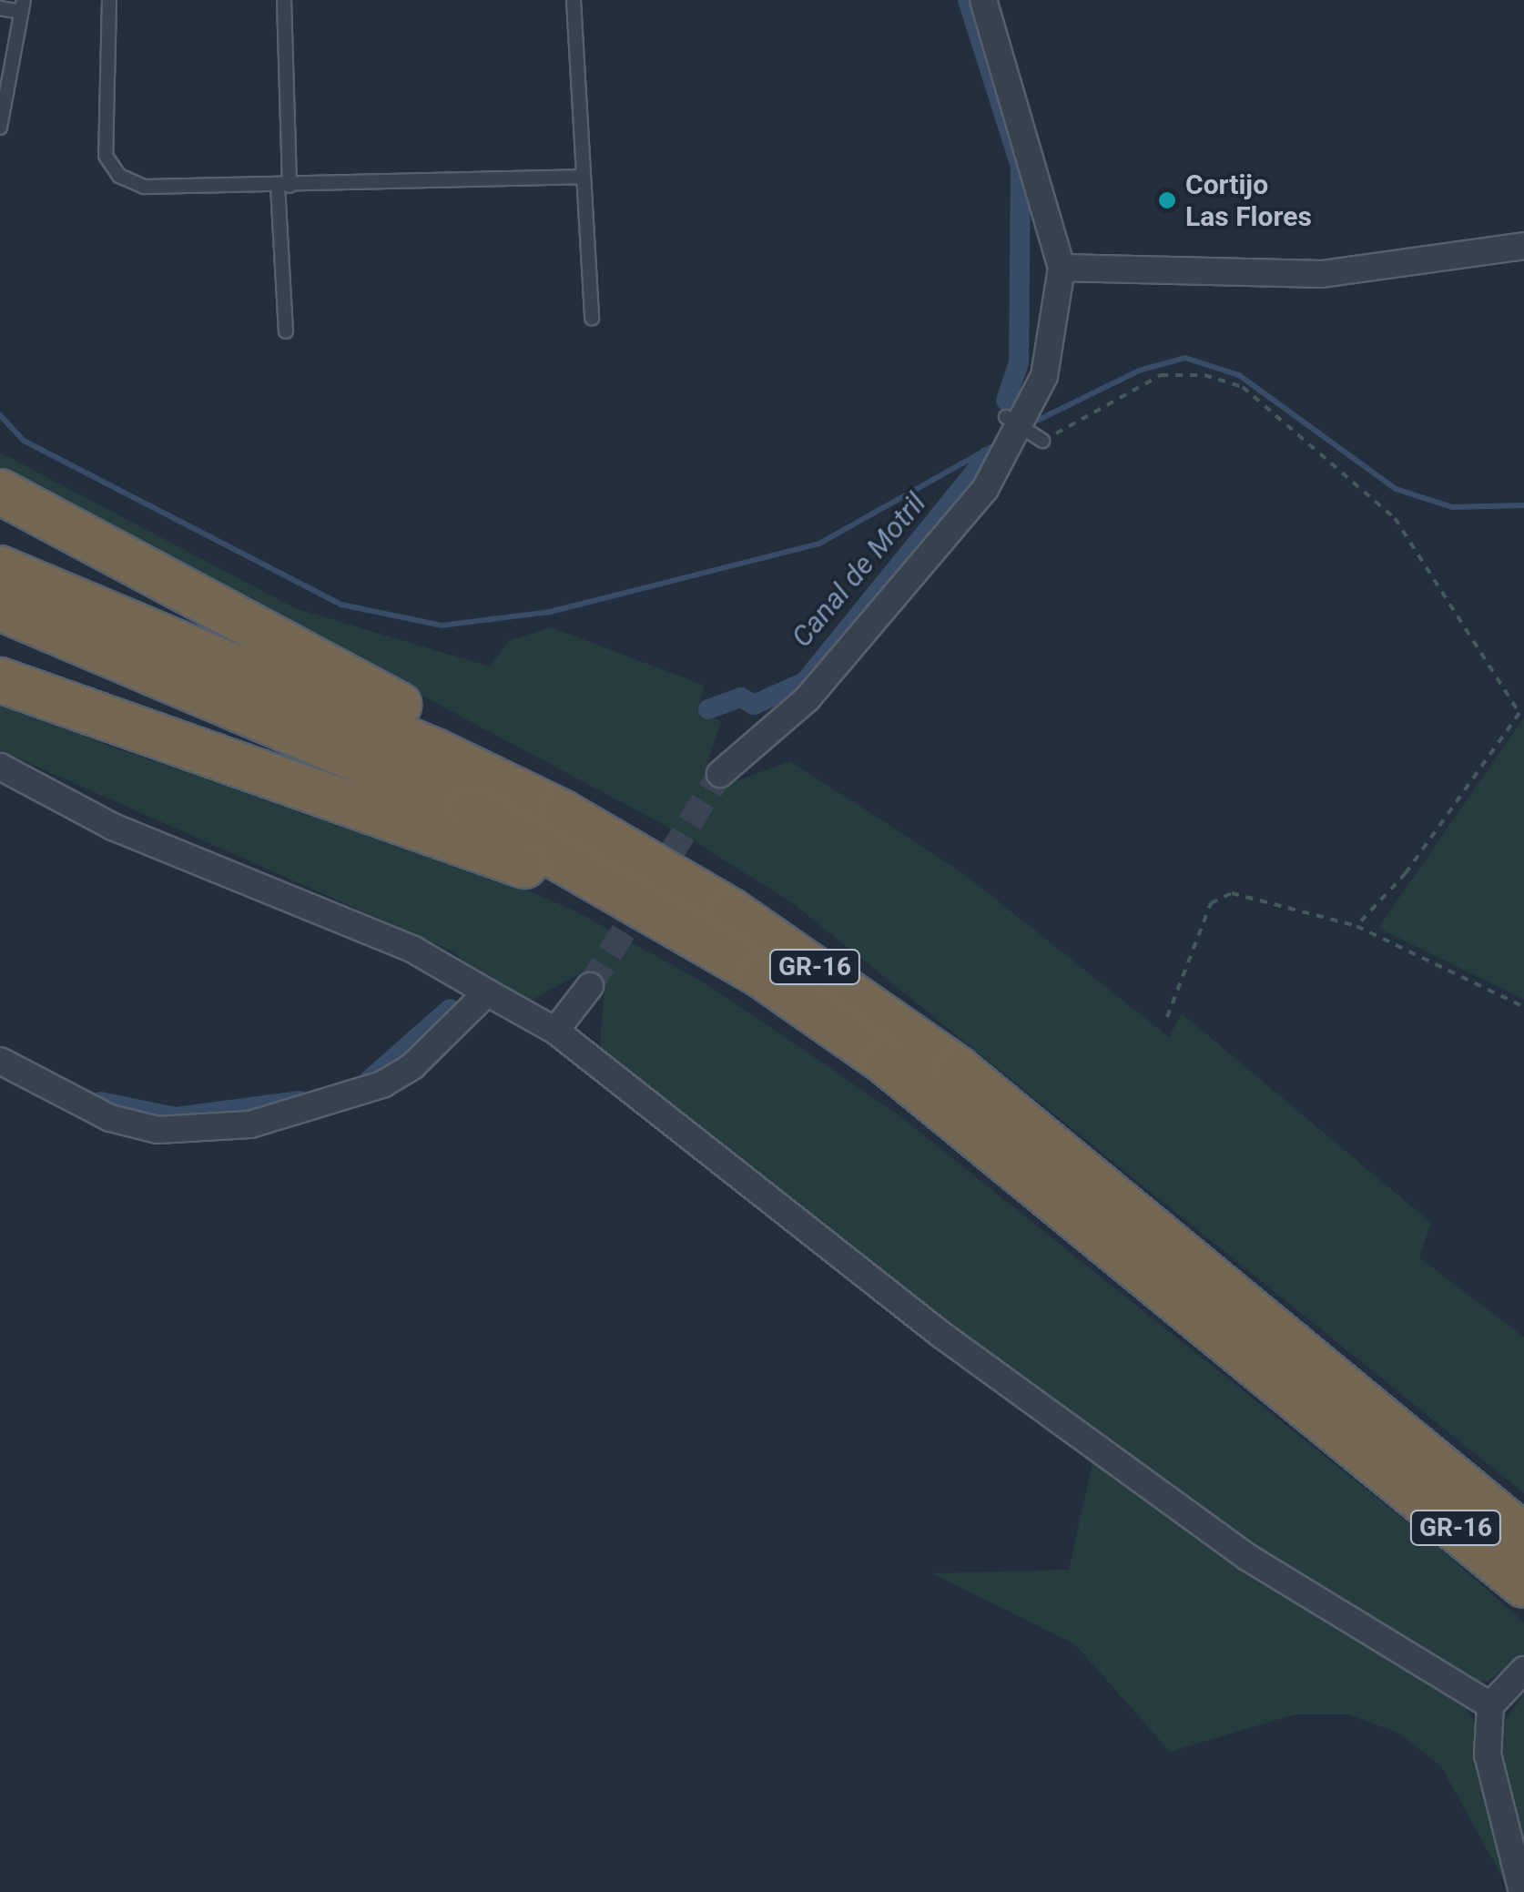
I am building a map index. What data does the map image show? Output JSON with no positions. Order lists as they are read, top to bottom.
{
  "streets": {
    "highway": ["GR-16"]
  },
  "water": ["Canal de Motril"],
  "places": ["Cortijo Las Flores"]
}
